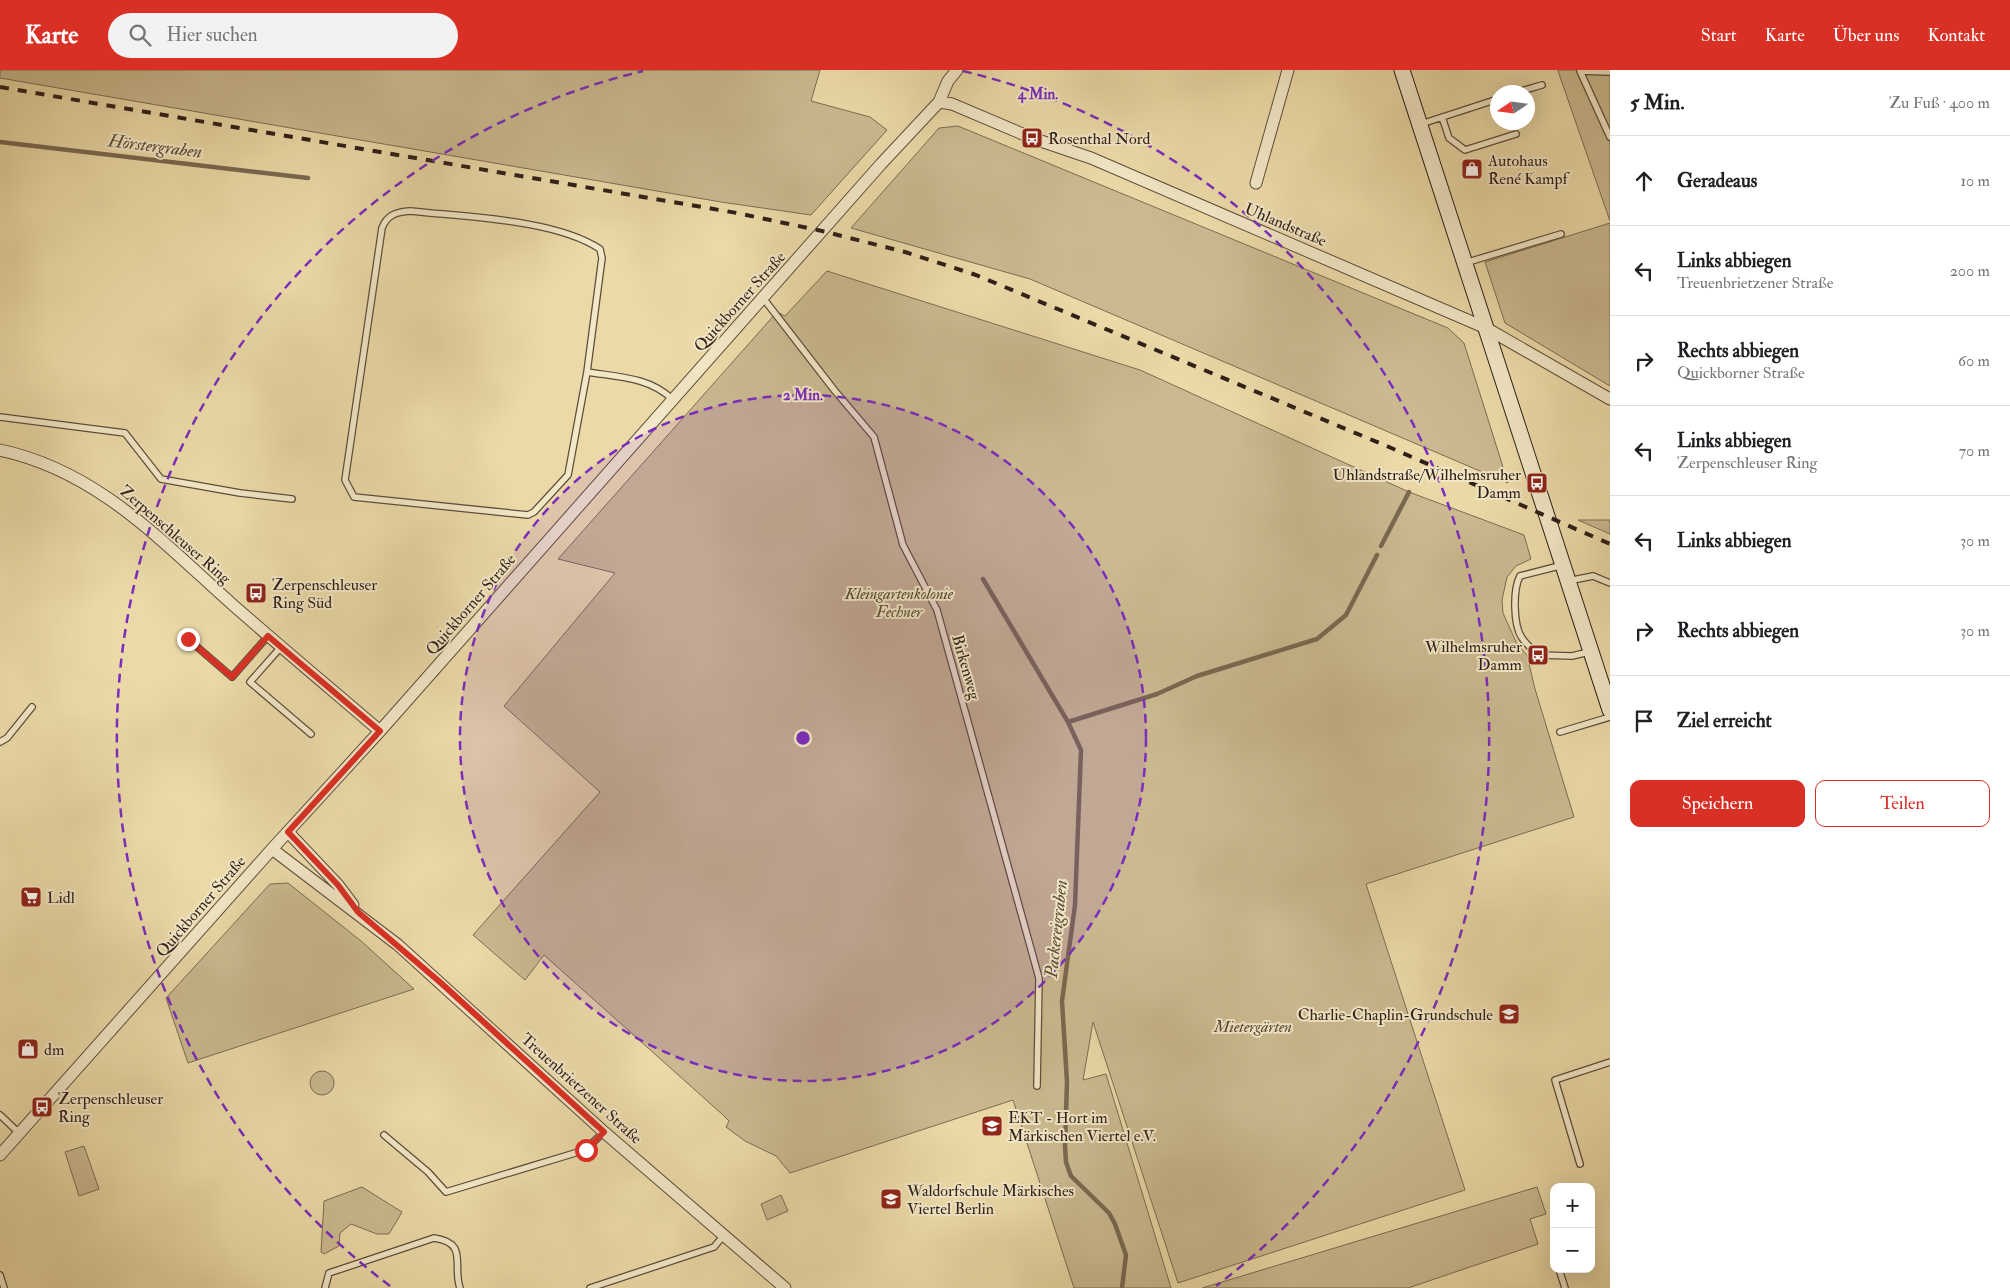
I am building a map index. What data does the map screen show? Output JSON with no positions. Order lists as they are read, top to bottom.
{
  "streets": {
    "street": [
      "Uhlandstraße",
      "Quickborner Straße",
      "Zerpenschleuser Ring",
      "Treuenbrietzener Straße"
    ],
    "lane": ["Birkenweg"]
  },
  "crossings": [
    ["Uhlandstraße", "Quickborner Straße"],
    ["Quickborner Straße", "Zerpenschleuser Ring"],
    ["Quickborner Straße", "Birkenweg"],
    ["Quickborner Straße", "Treuenbrietzener Straße"]
  ],
  "water": ["Hörstergraben", "Packereigraben"],
  "parks": ["Kleingartenkolonie Fechner", "Mietergärten"],
  "places": {
    "bus stop": [
      "Rosenthal Nord",
      "Uhlandstraße/Wilhelmsruher Damm",
      "Zerpenschleuser Ring Süd",
      "Wilhelmsruher Damm",
      "Zerpenschleuser Ring"
    ],
    "shop": ["Autohaus René Kampf", "dm"],
    "supermarket": ["Lidl"],
    "school or university": ["Charlie-Chaplin-Grundschule", "EKT - Hort im Märkischen Viertel e.V.", "Waldorfschule Märkisches Viertel Berlin"]
  },
  "north": "left",
  "page": {
    "header": "Karte",
    "search": "Hier suchen",
    "nav": [
      "Start",
      "Karte",
      "Über uns",
      "Kontakt"
    ],
    "heading": ["5 Min.", "Zu Fuß · 400 m"],
    "list": [
      ["Geradeaus", "10 m"],
      ["Links abbiegen", "Treuenbrietzener Straße", "200 m"],
      ["Rechts abbiegen", "Quickborner Straße", "60 m"],
      ["Links abbiegen", "Zerpenschleuser Ring", "70 m"],
      ["Links abbiegen", "30 m"],
      ["Rechts abbiegen", "30 m"],
      "Ziel erreicht"
    ],
    "buttons": ["Speichern", "Teilen"],
    "map_buttons": ["+", "−"]
  },
  "rings": ["4 Min.", "2 Min."]
}
